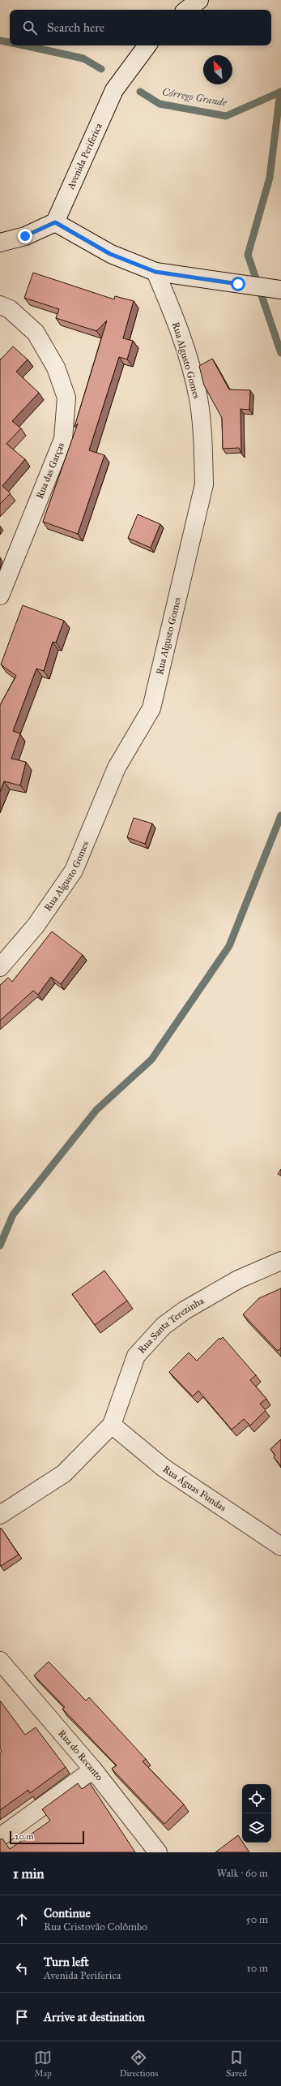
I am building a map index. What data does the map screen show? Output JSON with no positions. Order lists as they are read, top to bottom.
{
  "streets": {
    "street": [
      "Avenida Periferica",
      "Rua Algusto Gomes",
      "Rua das Garças",
      "Rua Santa Terezinha",
      "Rua Águas Fundas",
      "Rua do Recanto"
    ]
  },
  "crossings": [
    ["Rua Santa Terezinha", "Rua Águas Fundas"]
  ],
  "water": ["Córrego Grande"],
  "scale_bar": "20 m",
  "north": "top left",
  "page": {
    "search": "Search here",
    "scale": "20 m",
    "heading": ["1 min", "Walk · 60 m"],
    "list": [
      ["Continue", "Rua Cristovão Colômbo", "50 m"],
      ["Turn left", "Avenida Periferica", "10 m"],
      "Arrive at destination"
    ],
    "nav": ["Map", "Directions", "Saved"]
  }
}
